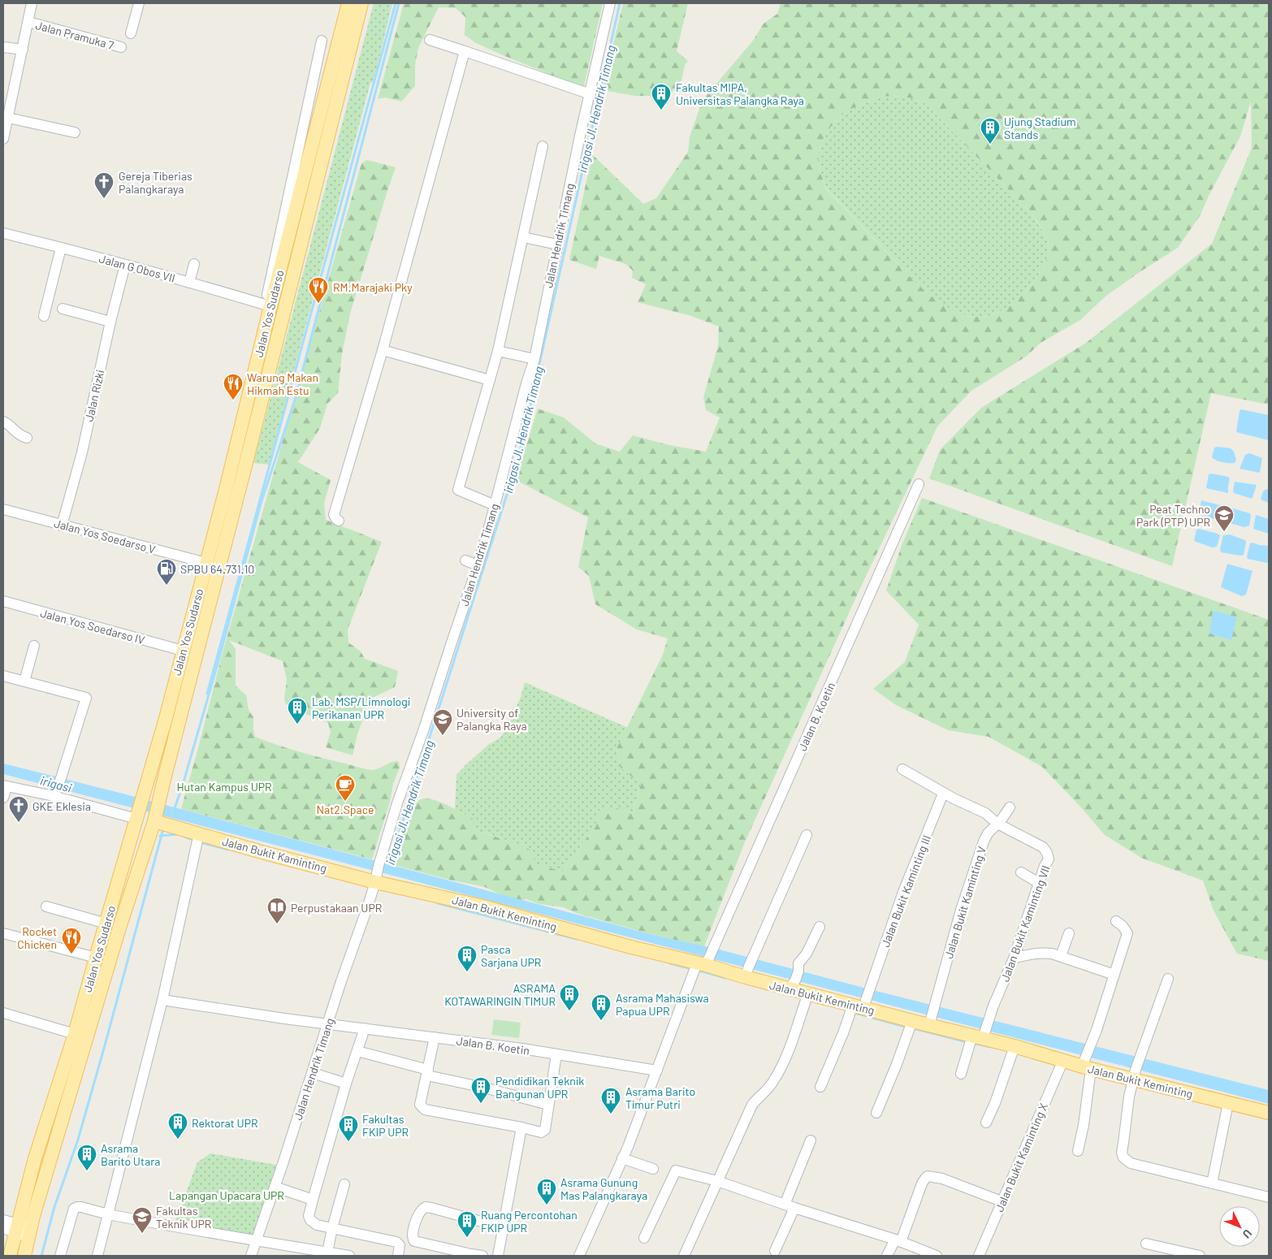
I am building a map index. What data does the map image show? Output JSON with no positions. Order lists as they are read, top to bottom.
{
  "streets": {
    "main road": ["Jalan Yos Sudarso", "Jalan Bukit Kaminting", "Jalan Bukit Keminting"],
    "street": [
      "Jalan Pramuka 7",
      "Jalan Hendrik Timang",
      "Jalan G Obos VII",
      "Jalan Rizki",
      "Jalan Yos Soedarso V",
      "Jalan Yos Soedarso IV",
      "Jalan B. Koetin",
      "Jalan Bukit Kaminting III",
      "Jalan Bukit Kaminting V",
      "Jalan Bukit Kaminting VII",
      "Jalan Bukit Kaminting X"
    ]
  },
  "crossings": [
    ["Jalan Hendrik Timang", "Jalan B. Koetin"],
    ["Jalan Hendrik Timang", "Jalan Bukit Kaminting"],
    ["Jalan Hendrik Timang", "Jalan Bukit Keminting"],
    ["Jalan G Obos VII", "Jalan Yos Sudarso"],
    ["Jalan G Obos VII", "Jalan Rizki"],
    ["Jalan Yos Sudarso", "Jalan Yos Soedarso V"],
    ["Jalan Yos Sudarso", "Jalan Yos Soedarso IV"],
    ["Jalan Yos Sudarso", "Jalan Bukit Kaminting"],
    ["Jalan Rizki", "Jalan Yos Soedarso V"],
    ["Jalan B. Koetin", "Jalan Bukit Keminting"],
    ["Jalan Bukit Kaminting", "Jalan Bukit Keminting"],
    ["Jalan Bukit Kaminting III", "Jalan Bukit Keminting"],
    ["Jalan Bukit Kaminting III", "Jalan Bukit Kaminting VII"],
    ["Jalan Bukit Kaminting V", "Jalan Bukit Keminting"],
    ["Jalan Bukit Kaminting V", "Jalan Bukit Kaminting VII"],
    ["Jalan Bukit Keminting", "Jalan Bukit Kaminting VII"],
    ["Jalan Bukit Keminting", "Jalan Bukit Kaminting X"]
  ],
  "water": ["irigasi Jl. Hendrik Timang", "irigasi"],
  "parks": ["Hutan Kampus UPR", "Lapangan Upacara UPR"],
  "places": {
    "building": [
      "Fakultas MIPA, Universitas Palangka Raya",
      "Ujung Stadium Stands",
      "Lab. MSP/Limnologi Perikanan UPR",
      "Pasca Sarjana UPR",
      "ASRAMA KOTAWARINGIN TIMUR",
      "Asrama Mahasiswa Papua UPR",
      "Pendidikan Teknik Bangunan UPR",
      "Asrama Barito Timur Putri",
      "Rektorat UPR",
      "Fakultas FKIP UPR",
      "Asrama Barito Utara",
      "Asrama Gunung Mas Palangkaraya",
      "Ruang Percontohan FKIP UPR"
    ],
    "church": ["Gereja Tiberias Palangkaraya", "GKE Eklesia"],
    "restaurant": ["RM.Marajaki Pky", "Warung Makan Hikmah Estu", "Rocket Chicken"],
    "school or university": ["Peat Techno Park (PTP) UPR", "University of Palangka Raya", "Fakultas Teknik UPR"],
    "fuel station": ["SPBU 64.731.10"],
    "cafe": ["Nat2.Space"],
    "library": ["Perpustakaan UPR"]
  },
  "north": "bottom right"
}
